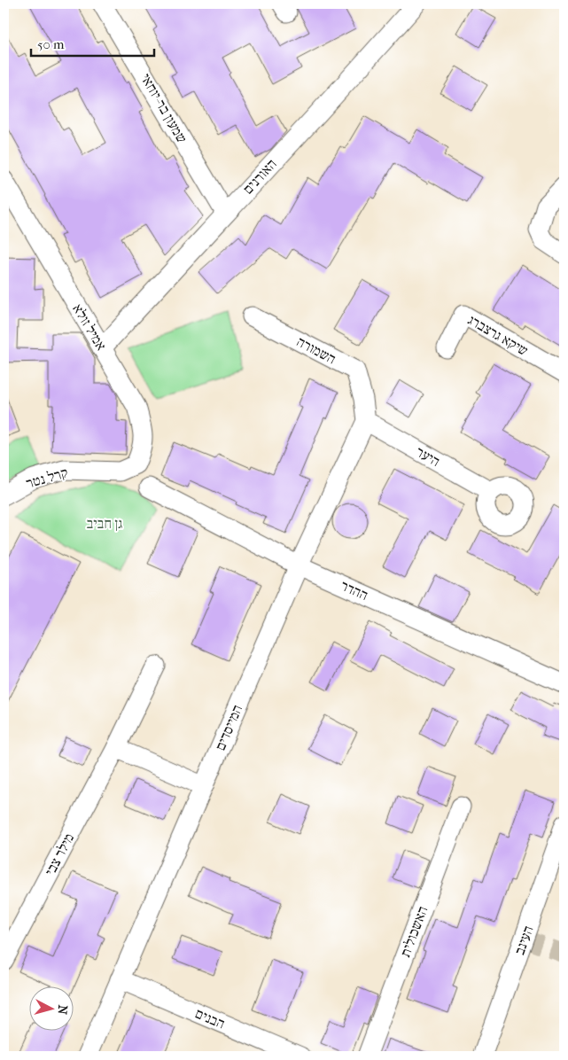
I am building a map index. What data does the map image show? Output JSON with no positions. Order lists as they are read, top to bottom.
{
  "streets": {
    "street": [
      "שמעון בר-יוחאי",
      "האורנים",
      "אמיל זולא",
      "שיקא גרצברג",
      "השמורה",
      "היער",
      "קרל נטר",
      "ההדר",
      "המייסדים",
      "מילר צבי",
      "האשכולית",
      "העינב",
      "הבנים"
    ]
  },
  "crossings": [
    ["שמעון בר-יוחאי", "האורנים"],
    ["האורנים", "אמיל זולא"],
    ["אמיל זולא", "קרל נטר"],
    ["השמורה", "היער"],
    ["השמורה", "המייסדים"],
    ["היער", "המייסדים"],
    ["ההדר", "המייסדים"],
    ["המייסדים", "הבנים"]
  ],
  "parks": ["גן חביב"],
  "scale_bar": "50 m",
  "north": "right"
}
